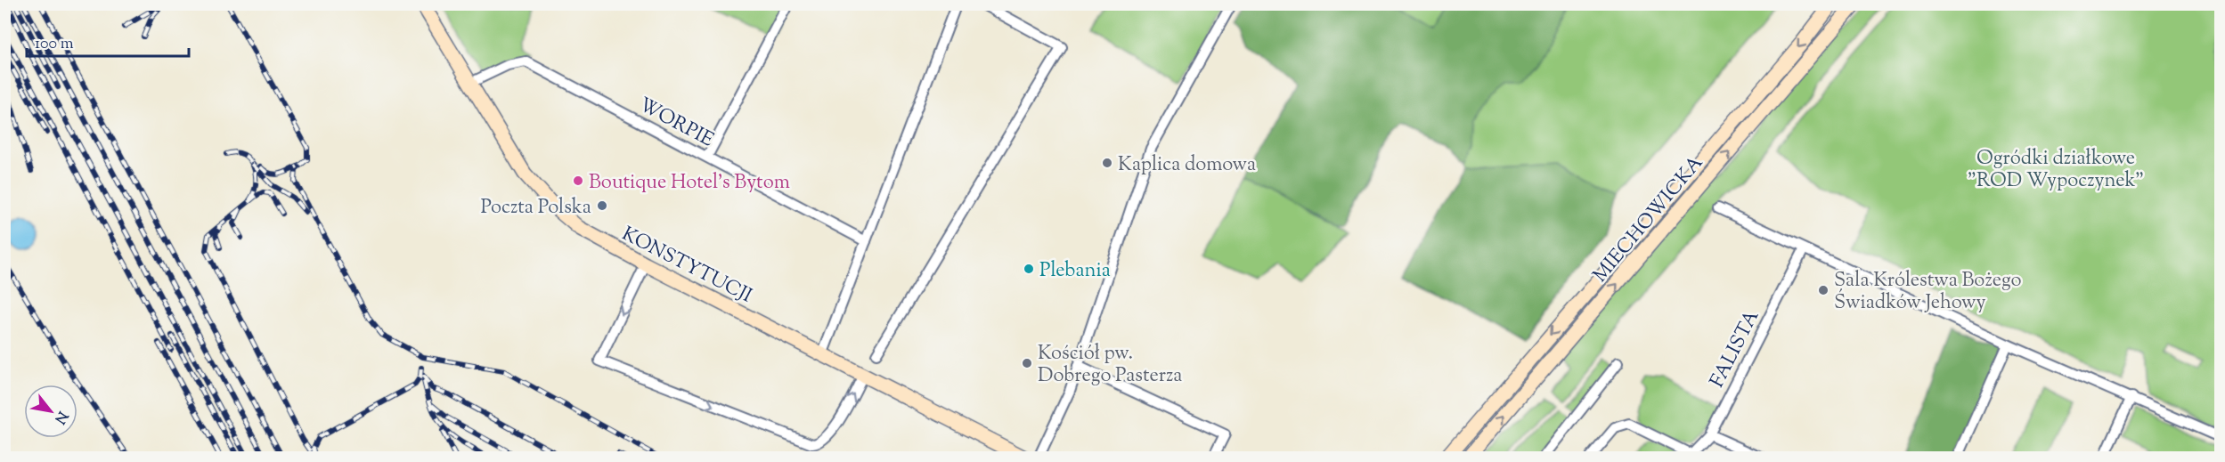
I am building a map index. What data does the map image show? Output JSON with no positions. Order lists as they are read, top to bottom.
{
  "streets": {
    "main road": ["MIECHOWICKA", "KONSTYTUCJI"],
    "street": ["WORPIE", "FALISTA"]
  },
  "crossings": [
    ["WORPIE", "KONSTYTUCJI"]
  ],
  "parks": ["Ogródki działkowe \"ROD Wypoczynek\""],
  "places": [
    "Kaplica domowa",
    "Boutique Hotel's Bytom",
    "Poczta Polska",
    "Plebania",
    "Sala Królestwa Bożego Świadków Jehowy",
    "Kościół pw. Dobrego Pasterza"
  ],
  "scale_bar": "100 m",
  "north": "bottom right"
}
